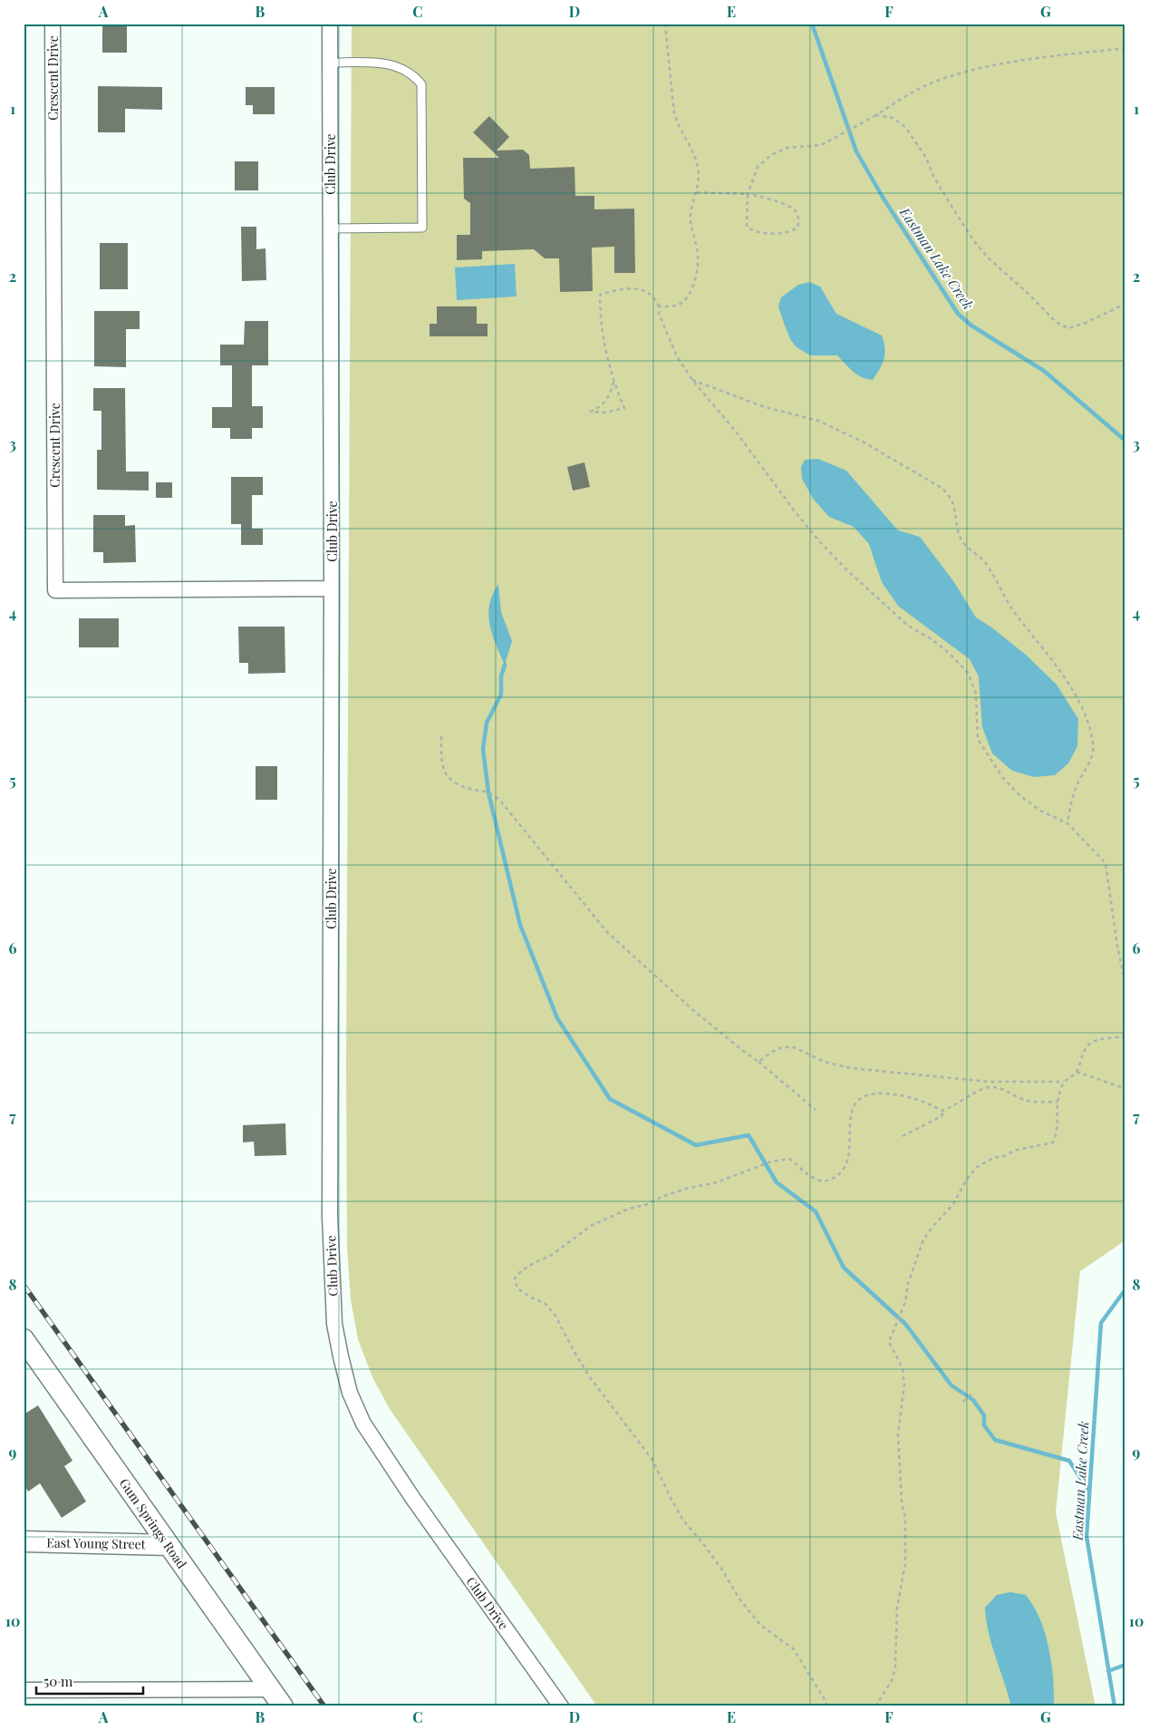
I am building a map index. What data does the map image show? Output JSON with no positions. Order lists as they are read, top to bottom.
{
  "streets": {
    "street": [
      "Crescent Drive",
      "Club Drive",
      "Gum Springs Road",
      "East Young Street"
    ]
  },
  "crossings": [
    ["Crescent Drive", "Club Drive"],
    ["Gum Springs Road", "East Young Street"]
  ],
  "water": ["Eastman Lake Creek"],
  "scale_bar": "50 m",
  "grid": {
    "columns": [
      "A",
      "B",
      "C",
      "D",
      "E",
      "F",
      "G"
    ],
    "rows": [
      "1",
      "2",
      "3",
      "4",
      "5",
      "6",
      "7",
      "8",
      "9",
      "10"
    ]
  }
}
